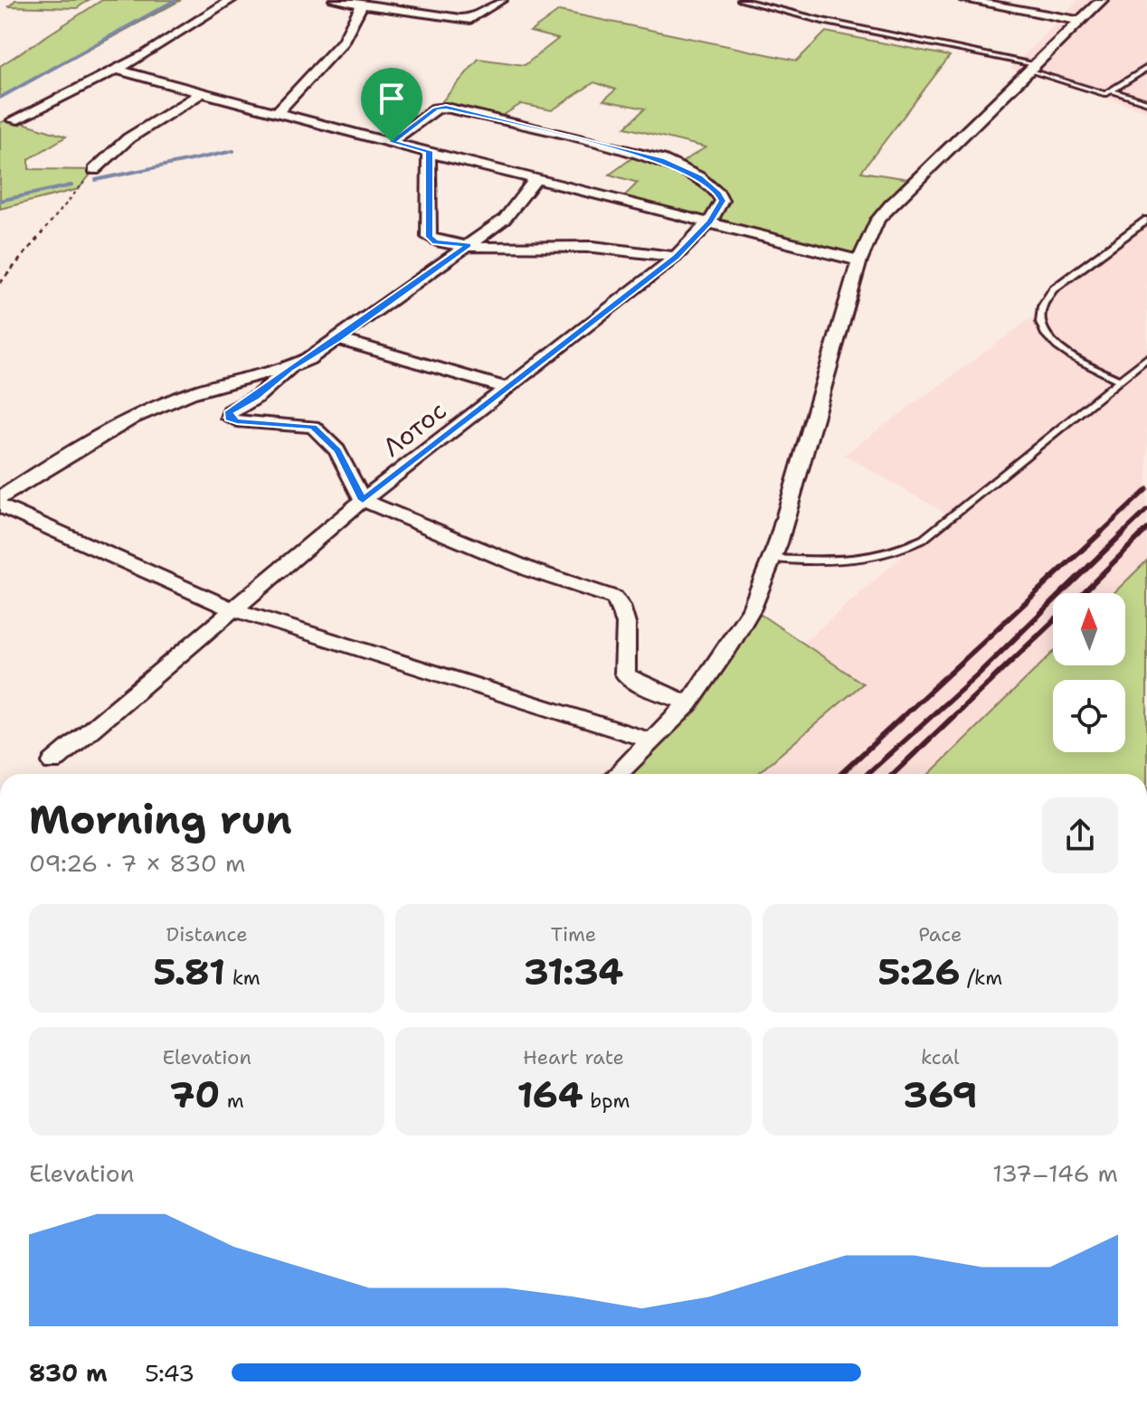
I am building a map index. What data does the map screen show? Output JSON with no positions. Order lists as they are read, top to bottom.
{
  "streets": {
    "street": ["Лотос"]
  },
  "north": "top",
  "page": {
    "heading": ["Morning run", "09:26 · 7 × 830 m"],
    "stats": [
      ["Distance", "5.81 km"],
      ["Time", "31:34"],
      ["Pace", "5:26 /km"],
      ["Elevation", "70 m"],
      ["Heart rate", "164 bpm"],
      ["kcal", "369"]
    ],
    "chart": ["Elevation", "137–146 m"],
    "list": [
      {
        "name": "830 m",
        "note": "5:43"
      }
    ]
  }
}
